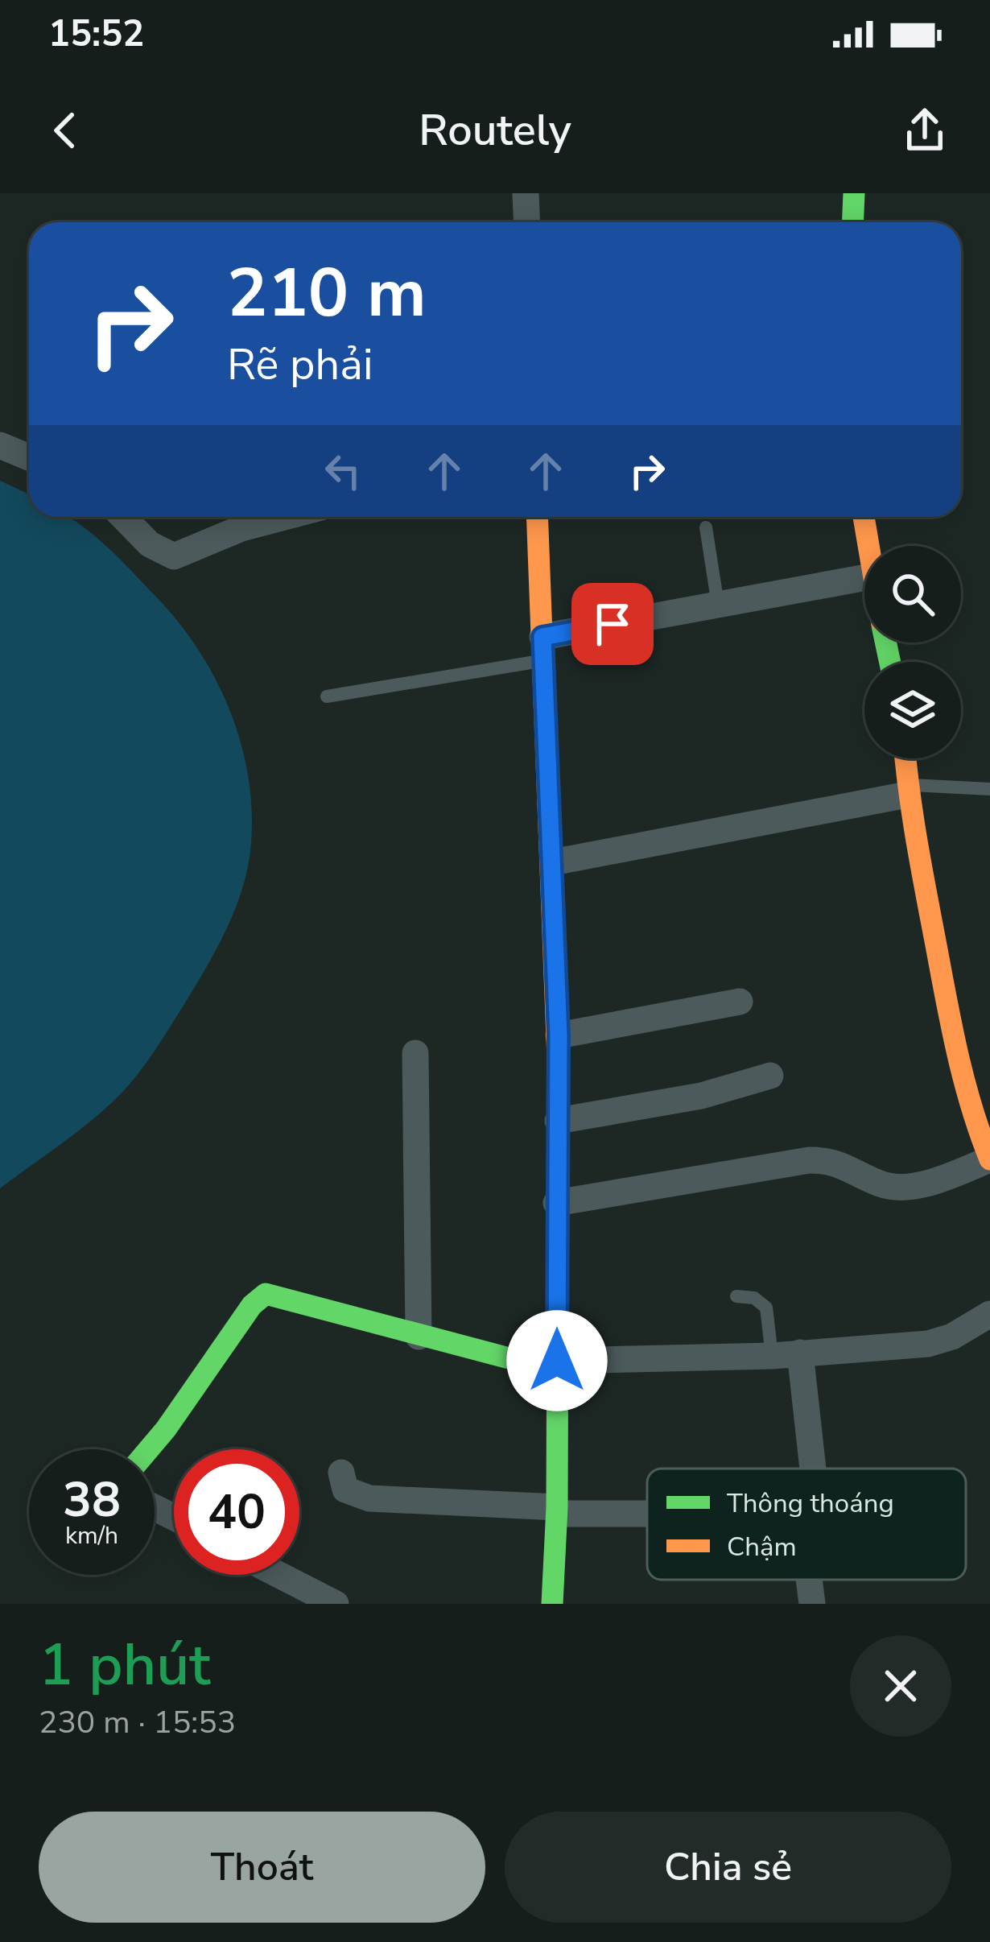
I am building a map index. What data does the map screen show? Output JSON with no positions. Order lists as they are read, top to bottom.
{
  "legend": ["Thông thoáng", "Chậm"],
  "page": {
    "status": "15:52",
    "header": "Routely",
    "turn": ["210 m", "Rẽ phải"],
    "speed": "38 km/h",
    "limit": "40",
    "heading": ["1 phút", "230 m · 15:53"],
    "buttons": ["Thoát", "Chia sẻ"]
  }
}
